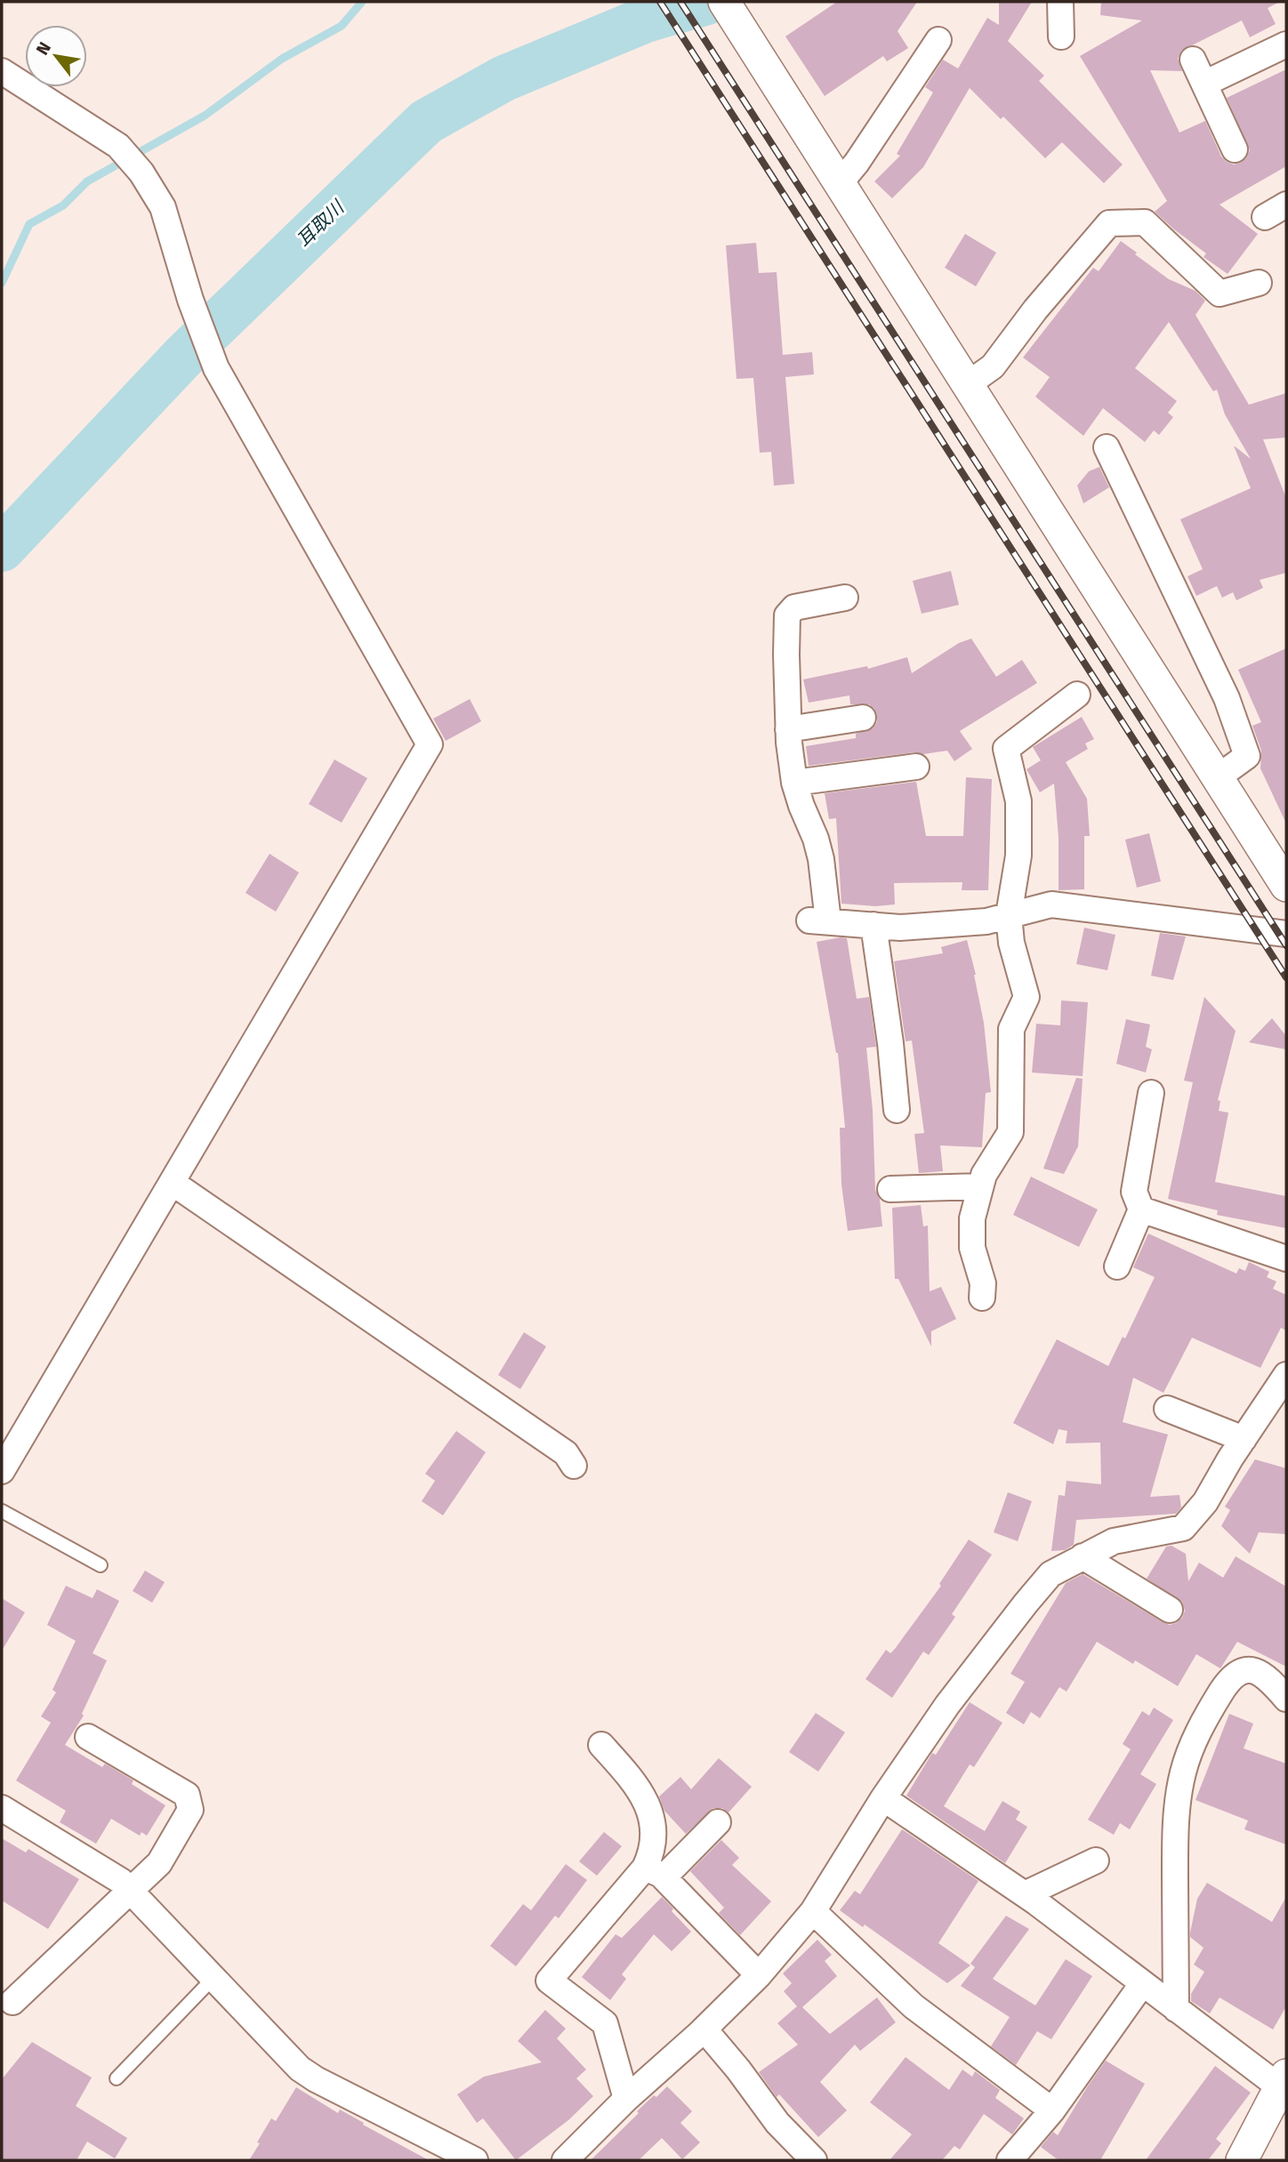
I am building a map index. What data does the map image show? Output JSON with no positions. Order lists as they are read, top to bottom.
{
  "water": ["耳取川"],
  "north": "top left"
}
